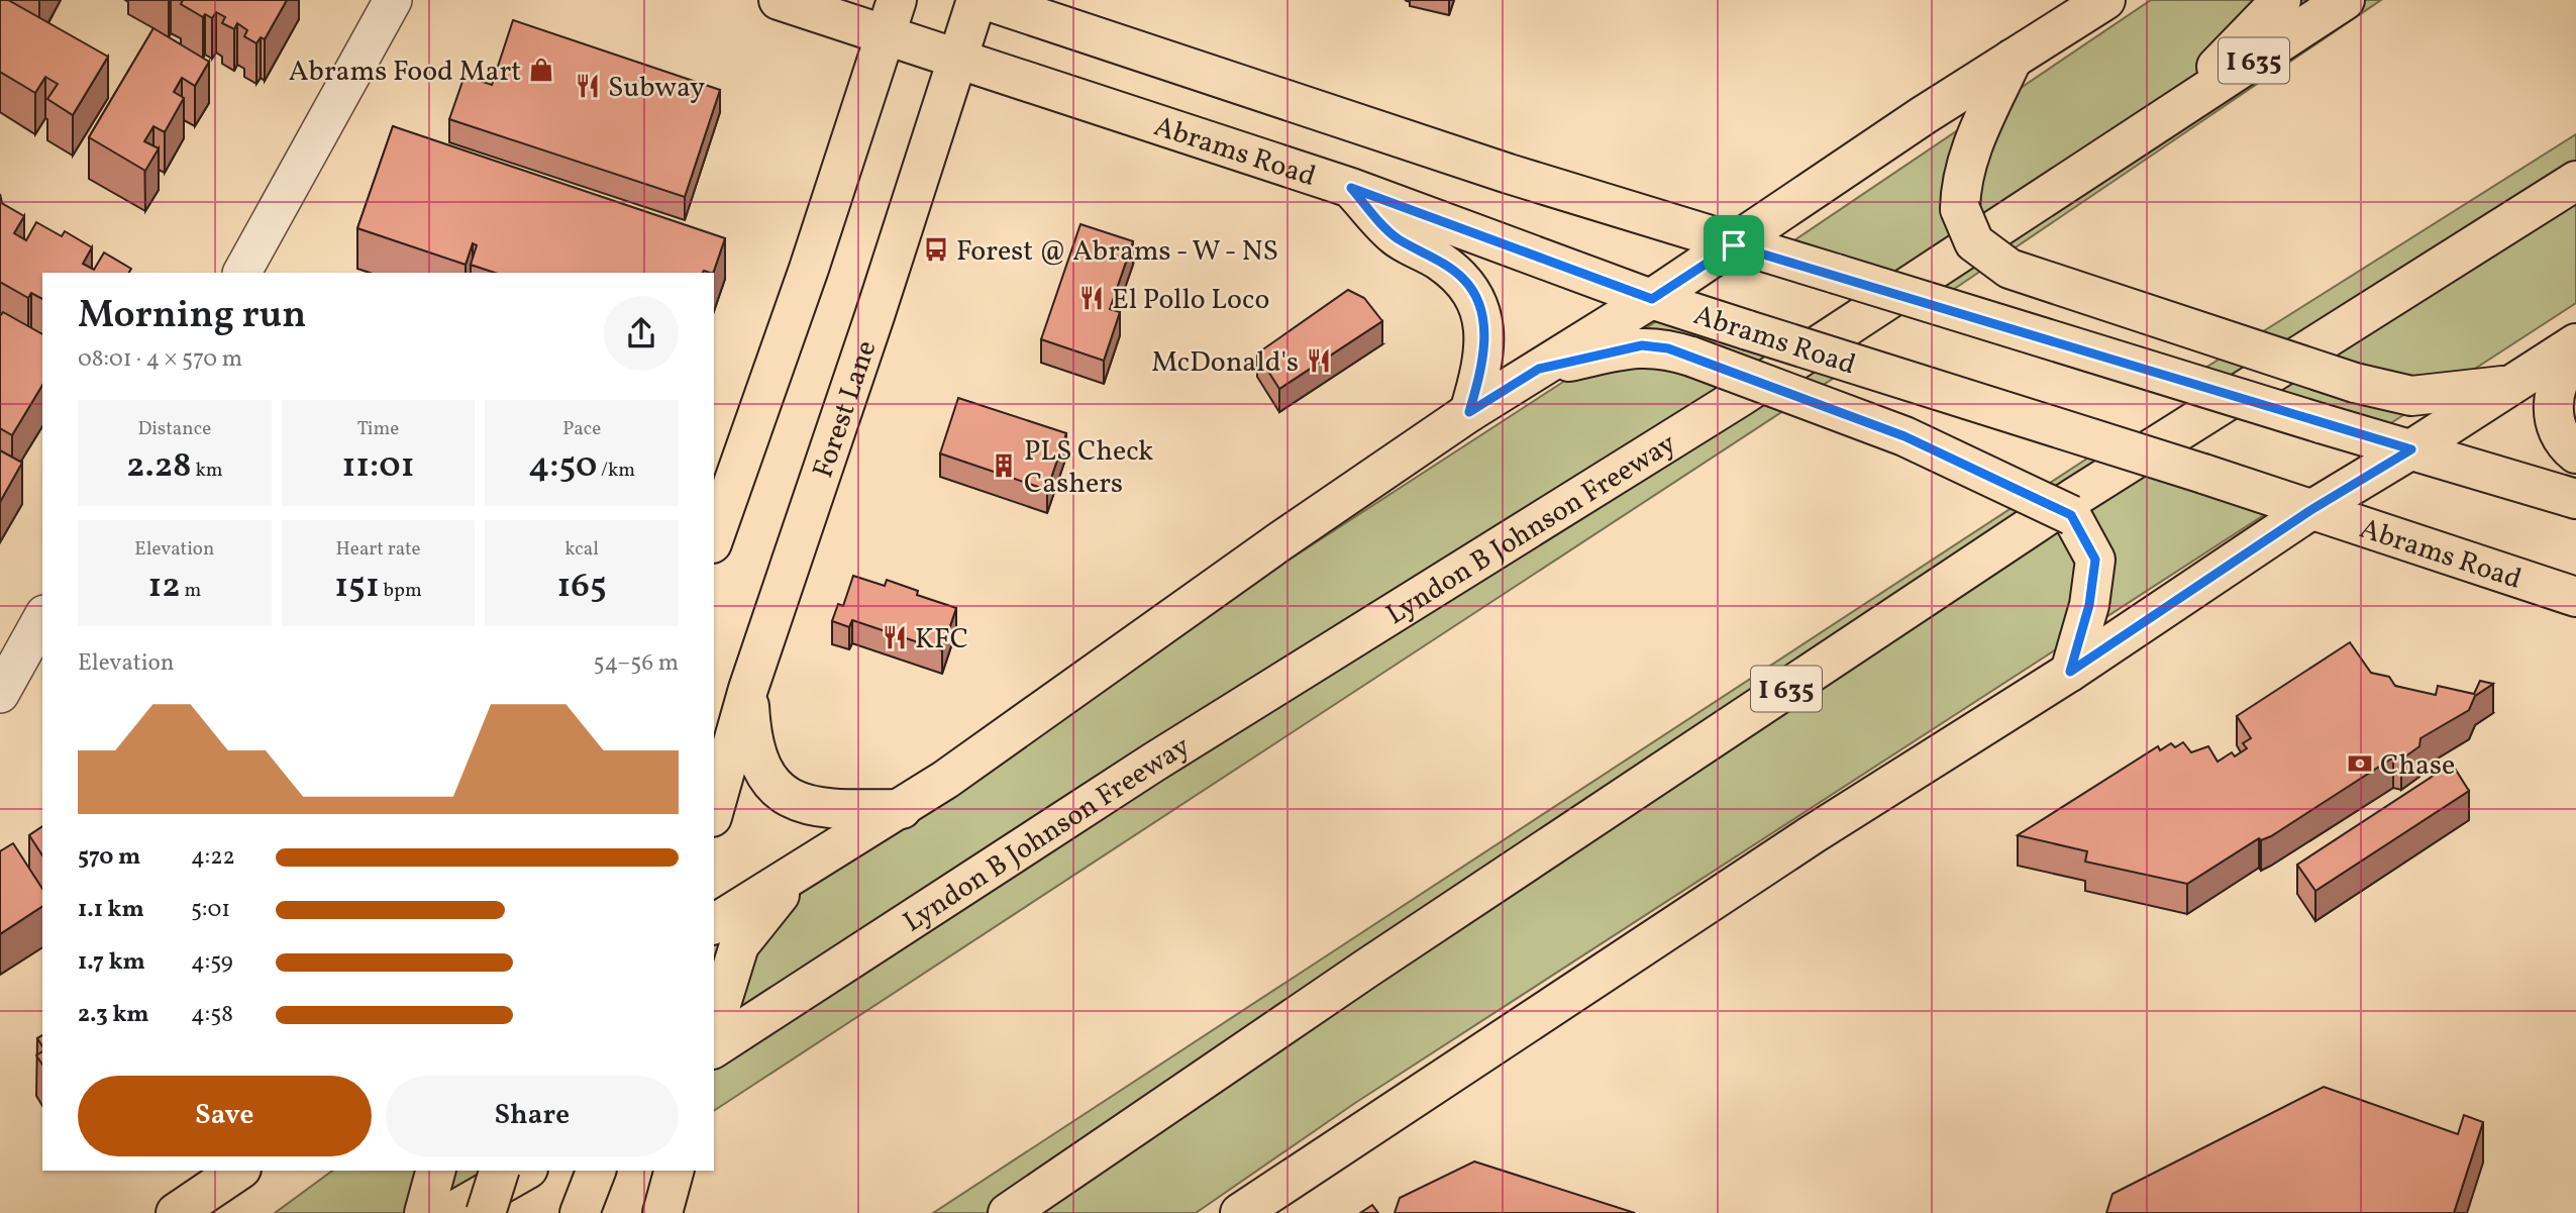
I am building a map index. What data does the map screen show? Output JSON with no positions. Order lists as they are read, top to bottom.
{
  "streets": {
    "main road": [
      "I 635",
      "Abrams Road",
      "Forest Lane",
      "Lyndon B Johnson Freeway"
    ]
  },
  "crossings": [
    ["Abrams Road", "Forest Lane"]
  ],
  "places": {
    "shop": ["Abrams Food Mart"],
    "restaurant": [
      "Subway",
      "El Pollo Loco",
      "McDonald's",
      "KFC"
    ],
    "bus stop": ["Forest @ Abrams - W - NS"],
    "building": ["PLS Check Cashers"],
    "bank": ["Chase"]
  },
  "page": {
    "heading": ["Morning run", "08:01 · 4 × 570 m"],
    "stats": [
      ["Distance", "2.28 km"],
      ["Time", "11:01"],
      ["Pace", "4:50 /km"],
      ["Elevation", "12 m"],
      ["Heart rate", "151 bpm"],
      ["kcal", "165"]
    ],
    "chart": ["Elevation", "54–56 m"],
    "list": [
      {
        "name": "570 m",
        "note": "4:22"
      },
      {
        "name": "1.1 km",
        "note": "5:01"
      },
      {
        "name": "1.7 km",
        "note": "4:59"
      },
      {
        "name": "2.3 km",
        "note": "4:58"
      }
    ],
    "buttons": ["Save", "Share"]
  }
}
